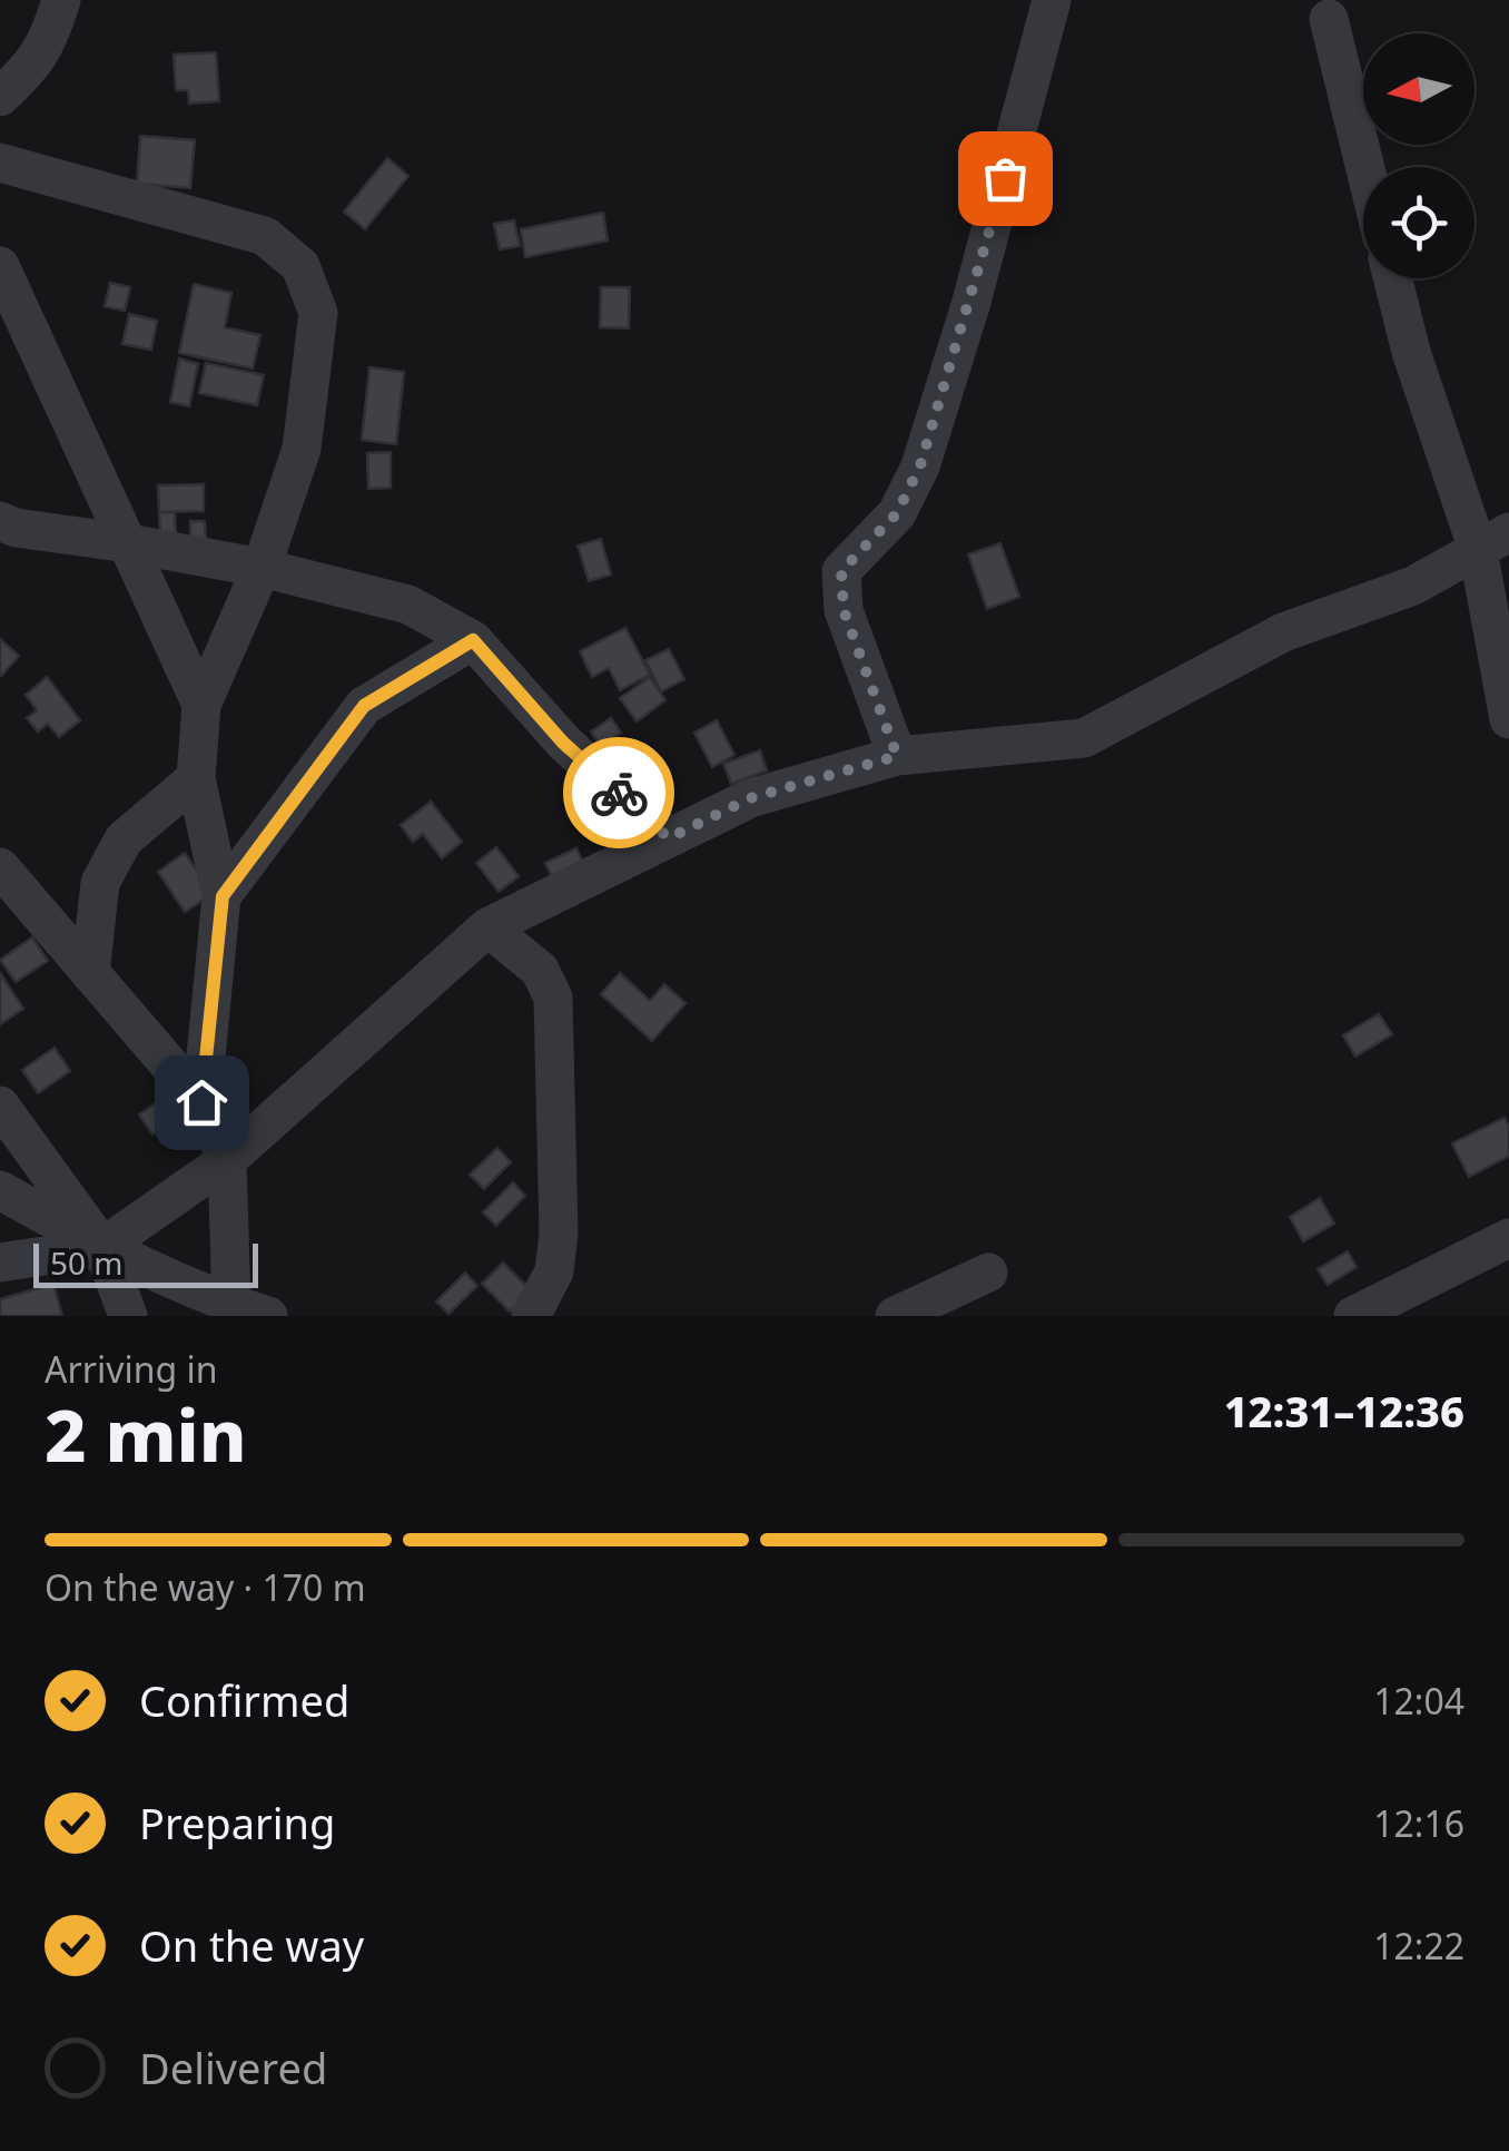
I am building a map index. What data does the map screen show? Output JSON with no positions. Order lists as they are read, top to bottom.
{
  "scale_bar": "50 m",
  "north": "left",
  "page": {
    "scale": "50 m",
    "heading": ["2 min", "Arriving in", "12:31–12:36"],
    "bar": "On the way · 170 m",
    "list": [
      ["Confirmed", "12:04"],
      ["Preparing", "12:16"],
      ["On the way", "12:22"],
      "Delivered"
    ]
  }
}
